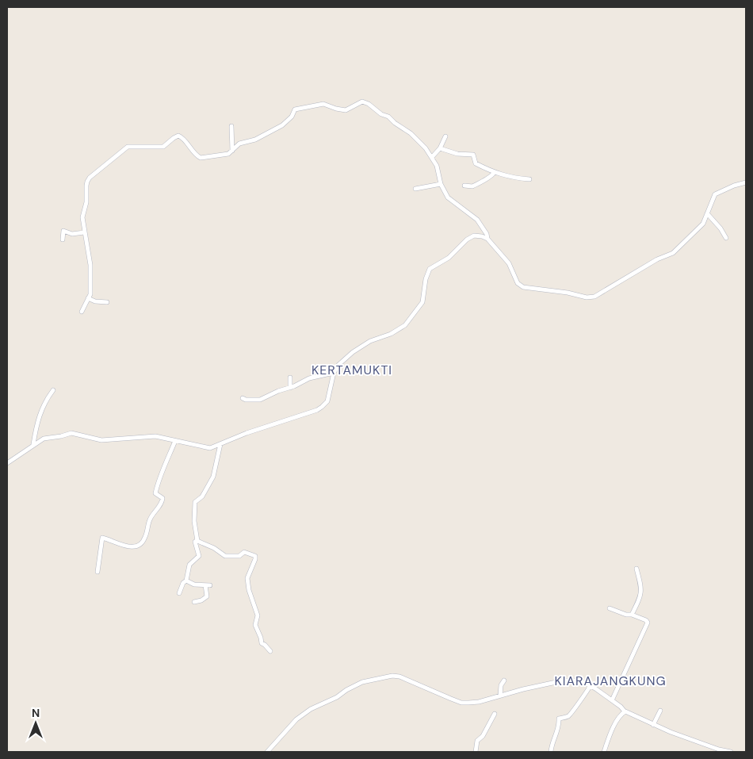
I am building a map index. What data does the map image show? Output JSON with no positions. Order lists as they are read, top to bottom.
{
  "districts": ["KERTAMUKTI", "KIARAJANGKUNG"],
  "north": "top"
}
